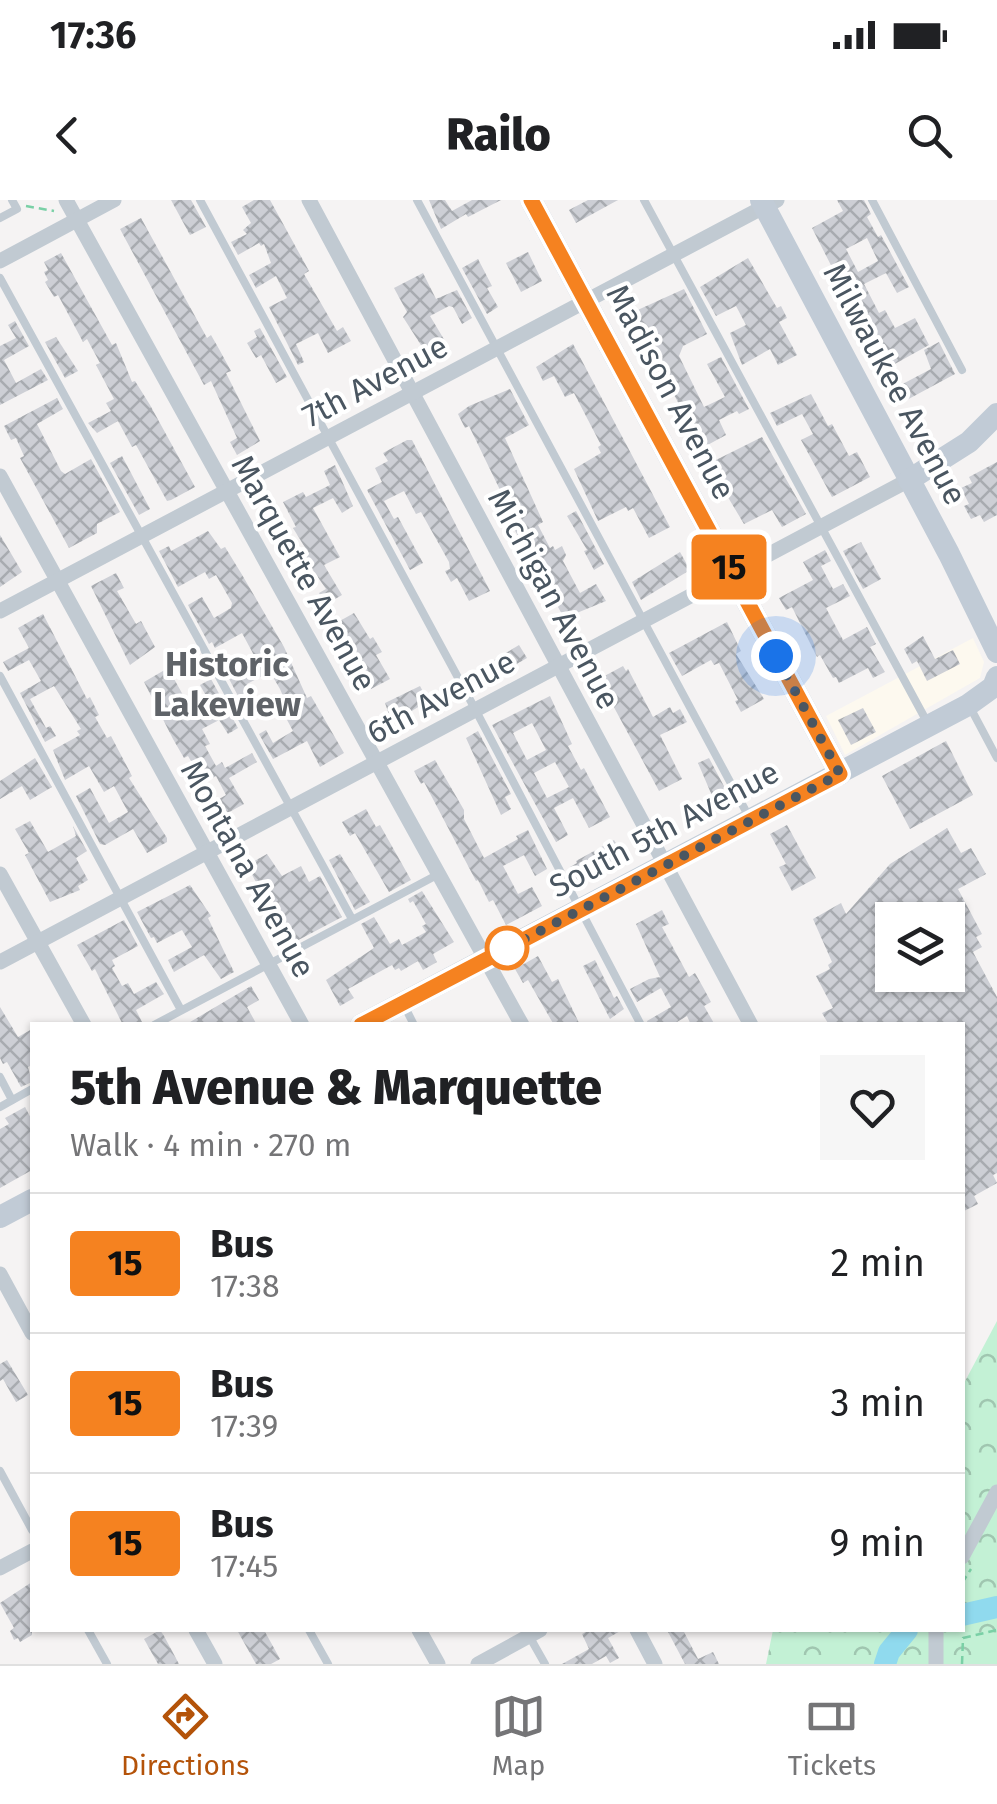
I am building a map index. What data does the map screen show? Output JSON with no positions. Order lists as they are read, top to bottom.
{
  "streets": {
    "street": [
      "7th Avenue",
      "Milwaukee Avenue",
      "Madison Avenue",
      "Marquette Avenue",
      "Michigan Avenue",
      "6th Avenue",
      "South 5th Avenue",
      "Montana Avenue"
    ]
  },
  "crossings": [
    ["7th Avenue", "Milwaukee Avenue"],
    ["7th Avenue", "Madison Avenue"],
    ["7th Avenue", "Marquette Avenue"],
    ["7th Avenue", "Michigan Avenue"],
    ["7th Avenue", "Montana Avenue"],
    ["Milwaukee Avenue", "6th Avenue"],
    ["Madison Avenue", "6th Avenue"],
    ["Madison Avenue", "South 5th Avenue"],
    ["Marquette Avenue", "6th Avenue"],
    ["Marquette Avenue", "South 5th Avenue"],
    ["Michigan Avenue", "6th Avenue"],
    ["Michigan Avenue", "South 5th Avenue"],
    ["6th Avenue", "Montana Avenue"]
  ],
  "districts": ["Historic Lakeview"],
  "lines": ["bus line 15"],
  "page": {
    "status": "17:36",
    "header": "Railo",
    "on_map": "15",
    "heading": ["5th Avenue & Marquette", "Walk · 4 min · 270 m"],
    "list": [
      {
        "mark": "15",
        "name": "Bus",
        "note": "17:38",
        "value": "2 min"
      },
      {
        "mark": "15",
        "name": "Bus",
        "note": "17:39",
        "value": "3 min"
      },
      {
        "mark": "15",
        "name": "Bus",
        "note": "17:45",
        "value": "9 min"
      }
    ],
    "tabs": ["Directions", "Map", "Tickets"]
  }
}
